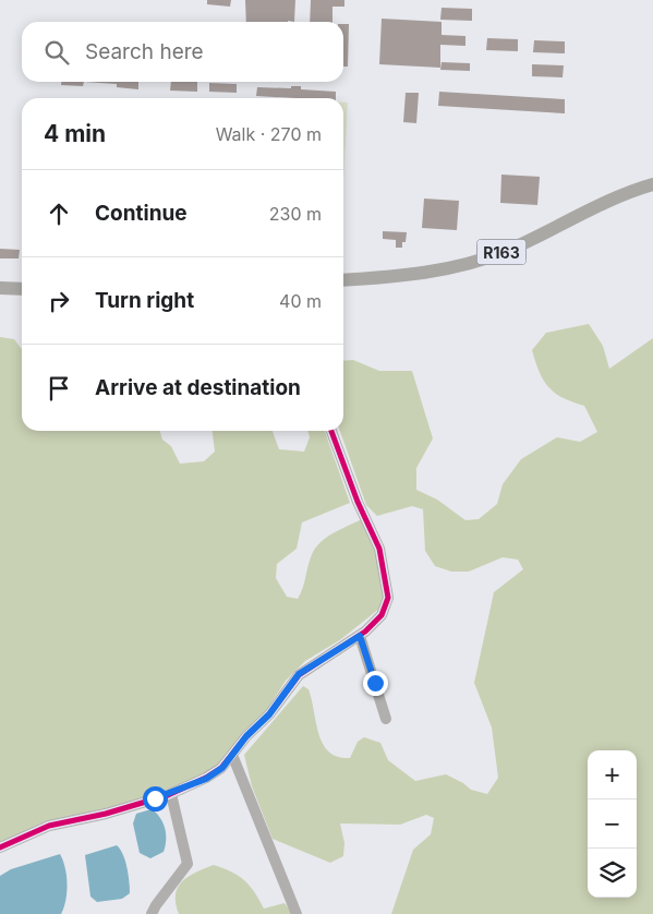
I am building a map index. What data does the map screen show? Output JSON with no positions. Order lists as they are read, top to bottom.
{
  "streets": {
    "main road": ["R163"]
  },
  "page": {
    "search": "Search here",
    "heading": ["4 min", "Walk · 270 m"],
    "list": [
      ["Continue", "230 m"],
      ["Turn right", "40 m"],
      "Arrive at destination"
    ],
    "map_buttons": ["+", "−"]
  }
}
